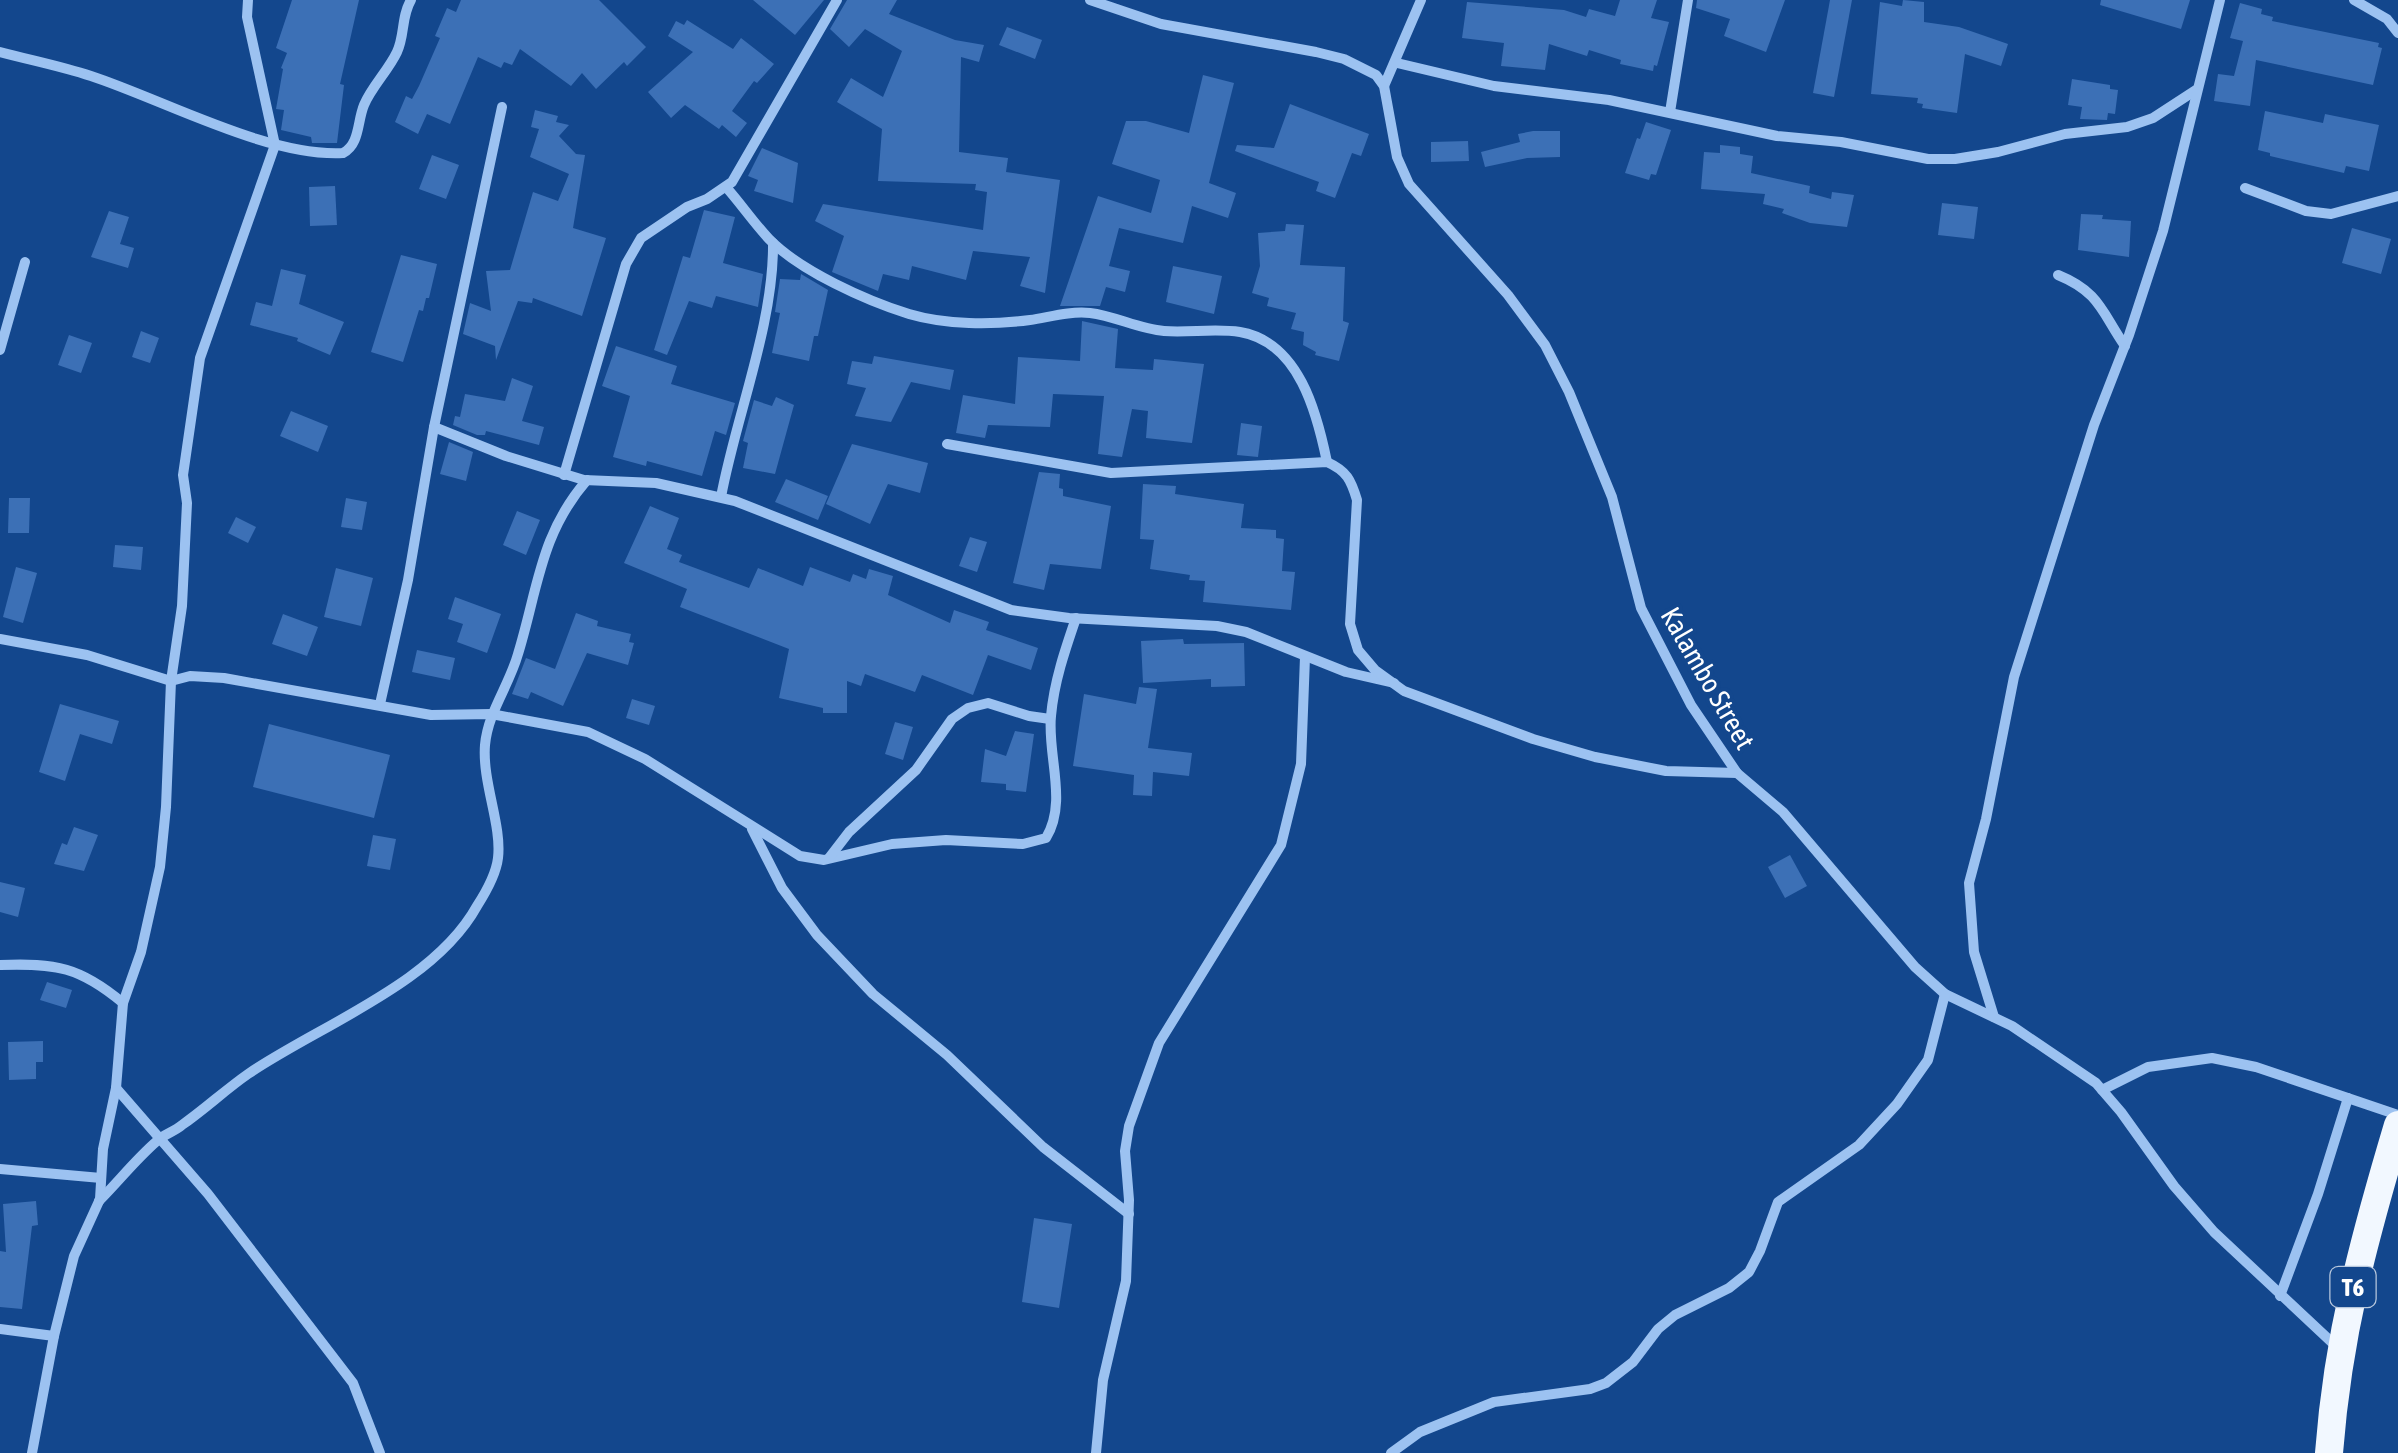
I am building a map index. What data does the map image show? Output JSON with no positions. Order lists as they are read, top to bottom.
{
  "streets": {
    "highway": ["T6"],
    "street": ["Kalambo Street"]
  },
  "crossings": [
    ["Kalambo Street", "T6"]
  ]
}
